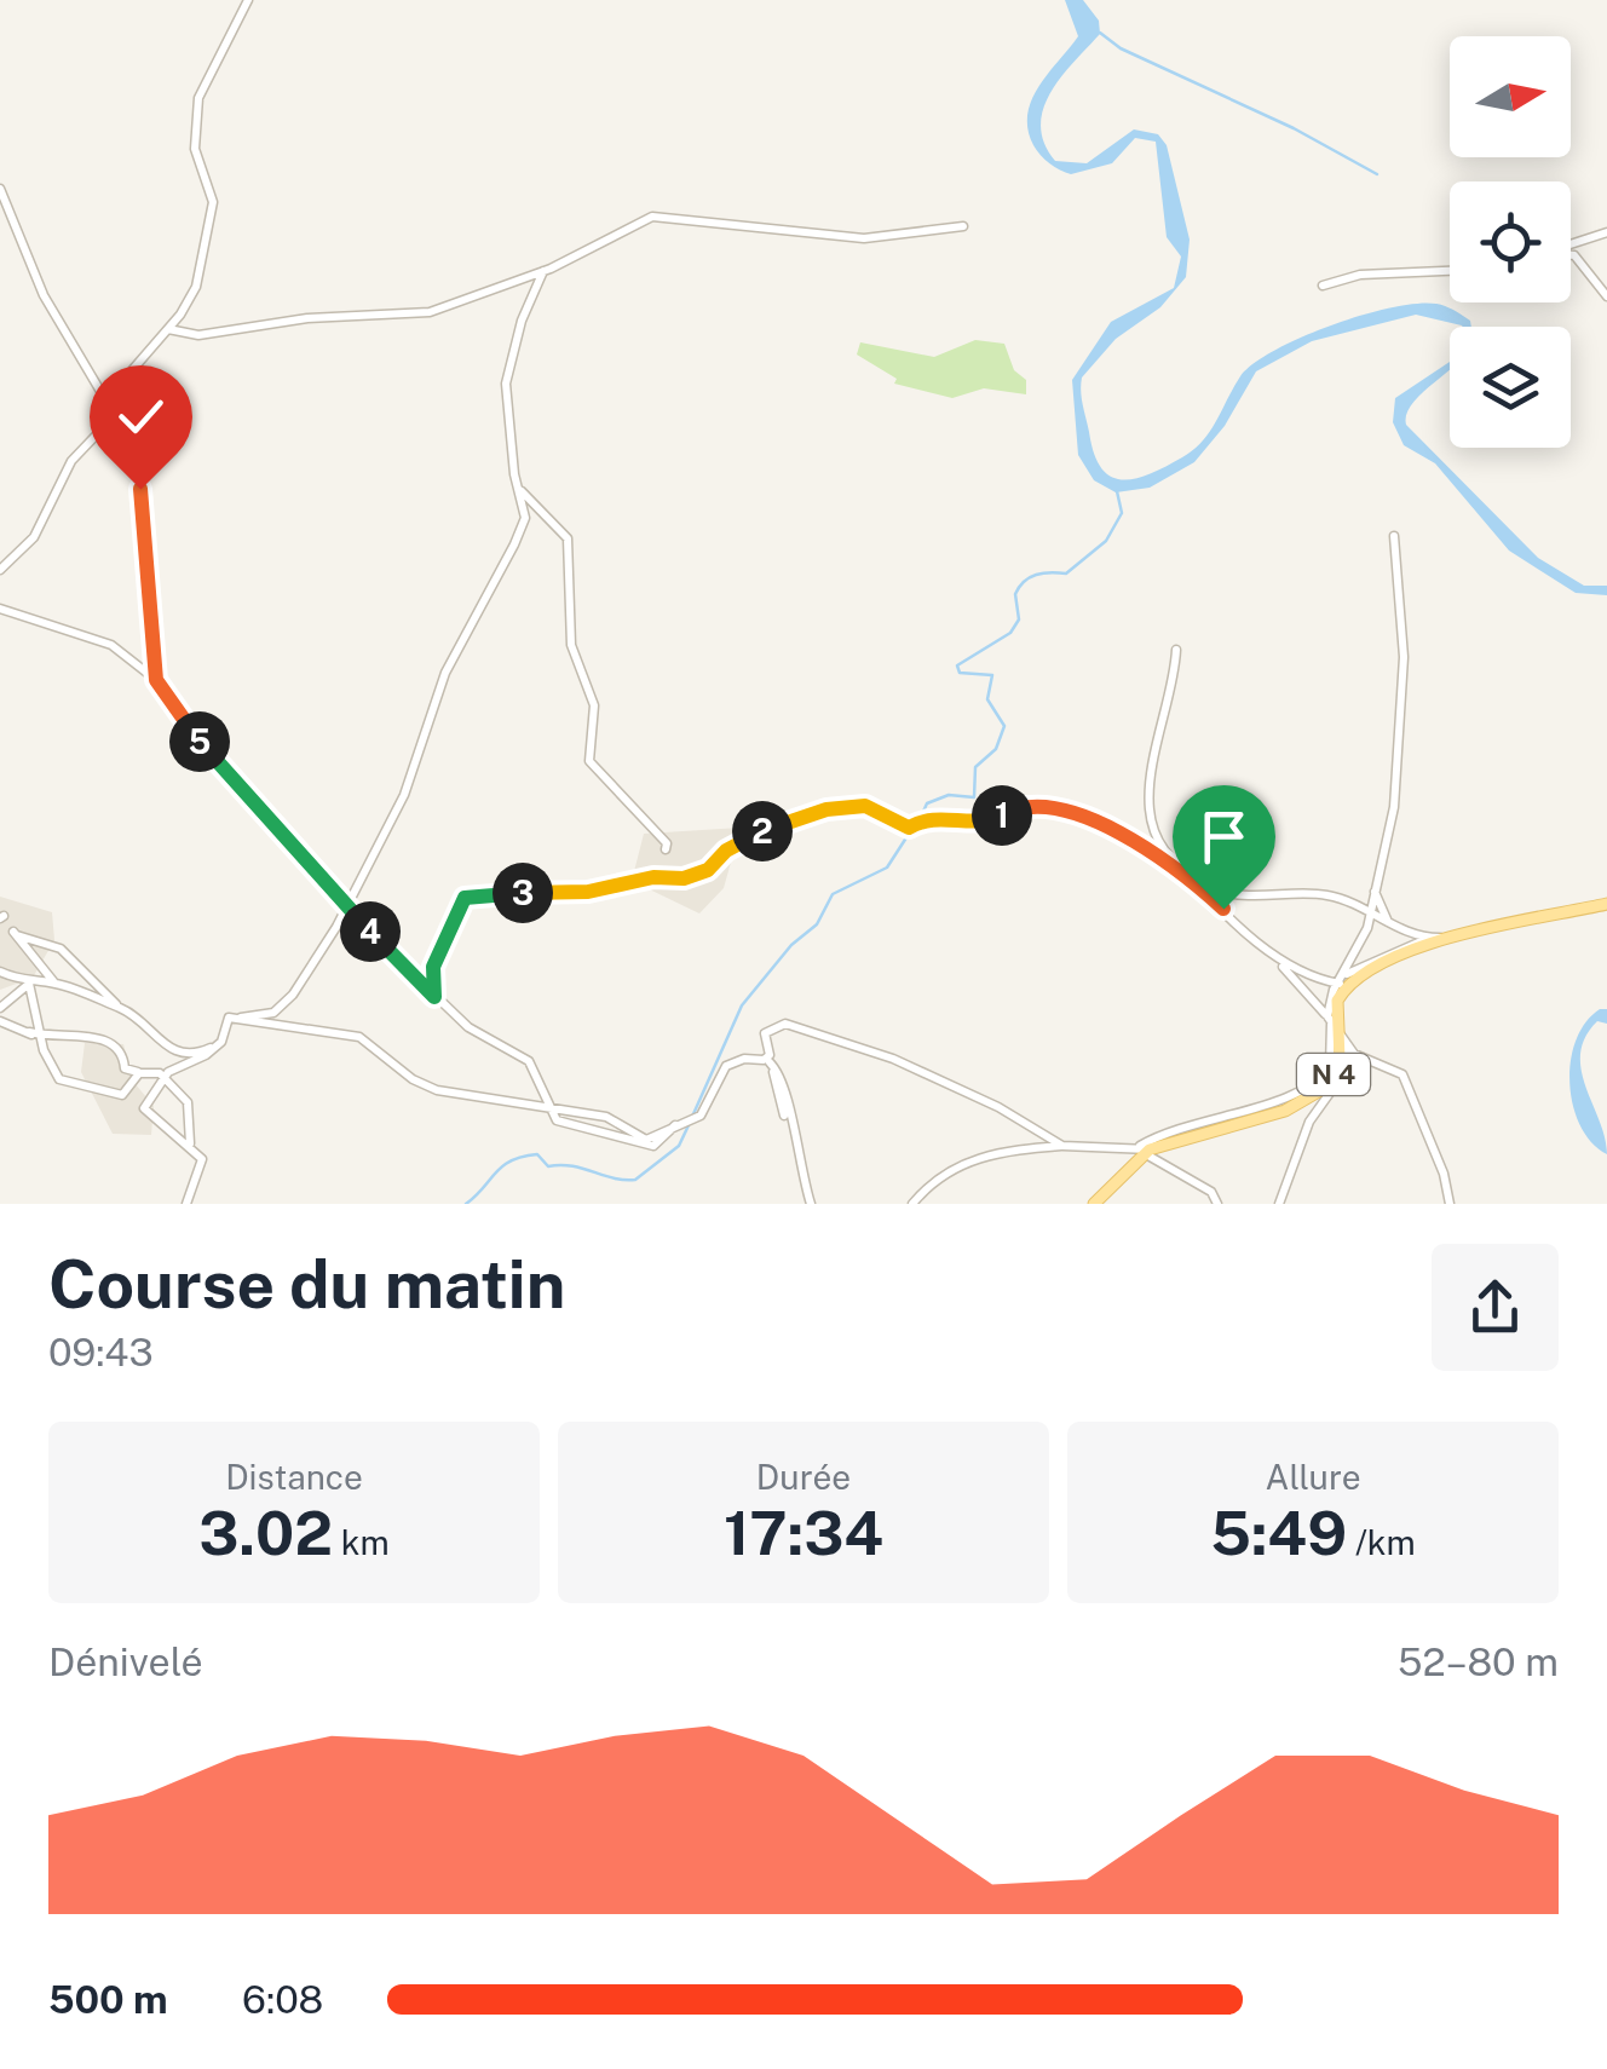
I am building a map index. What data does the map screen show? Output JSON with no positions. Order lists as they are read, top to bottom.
{
  "streets": {
    "main road": ["N 4"]
  },
  "north": "right",
  "page": {
    "pins": [
      "5",
      "1",
      "2",
      "3",
      "4"
    ],
    "heading": ["Course du matin", "09:43"],
    "stats": [
      ["Distance", "3.02 km"],
      ["Durée", "17:34"],
      ["Allure", "5:49 /km"]
    ],
    "chart": ["Dénivelé", "52–80 m"],
    "list": [
      {
        "name": "500 m",
        "note": "6:08"
      }
    ]
  }
}
